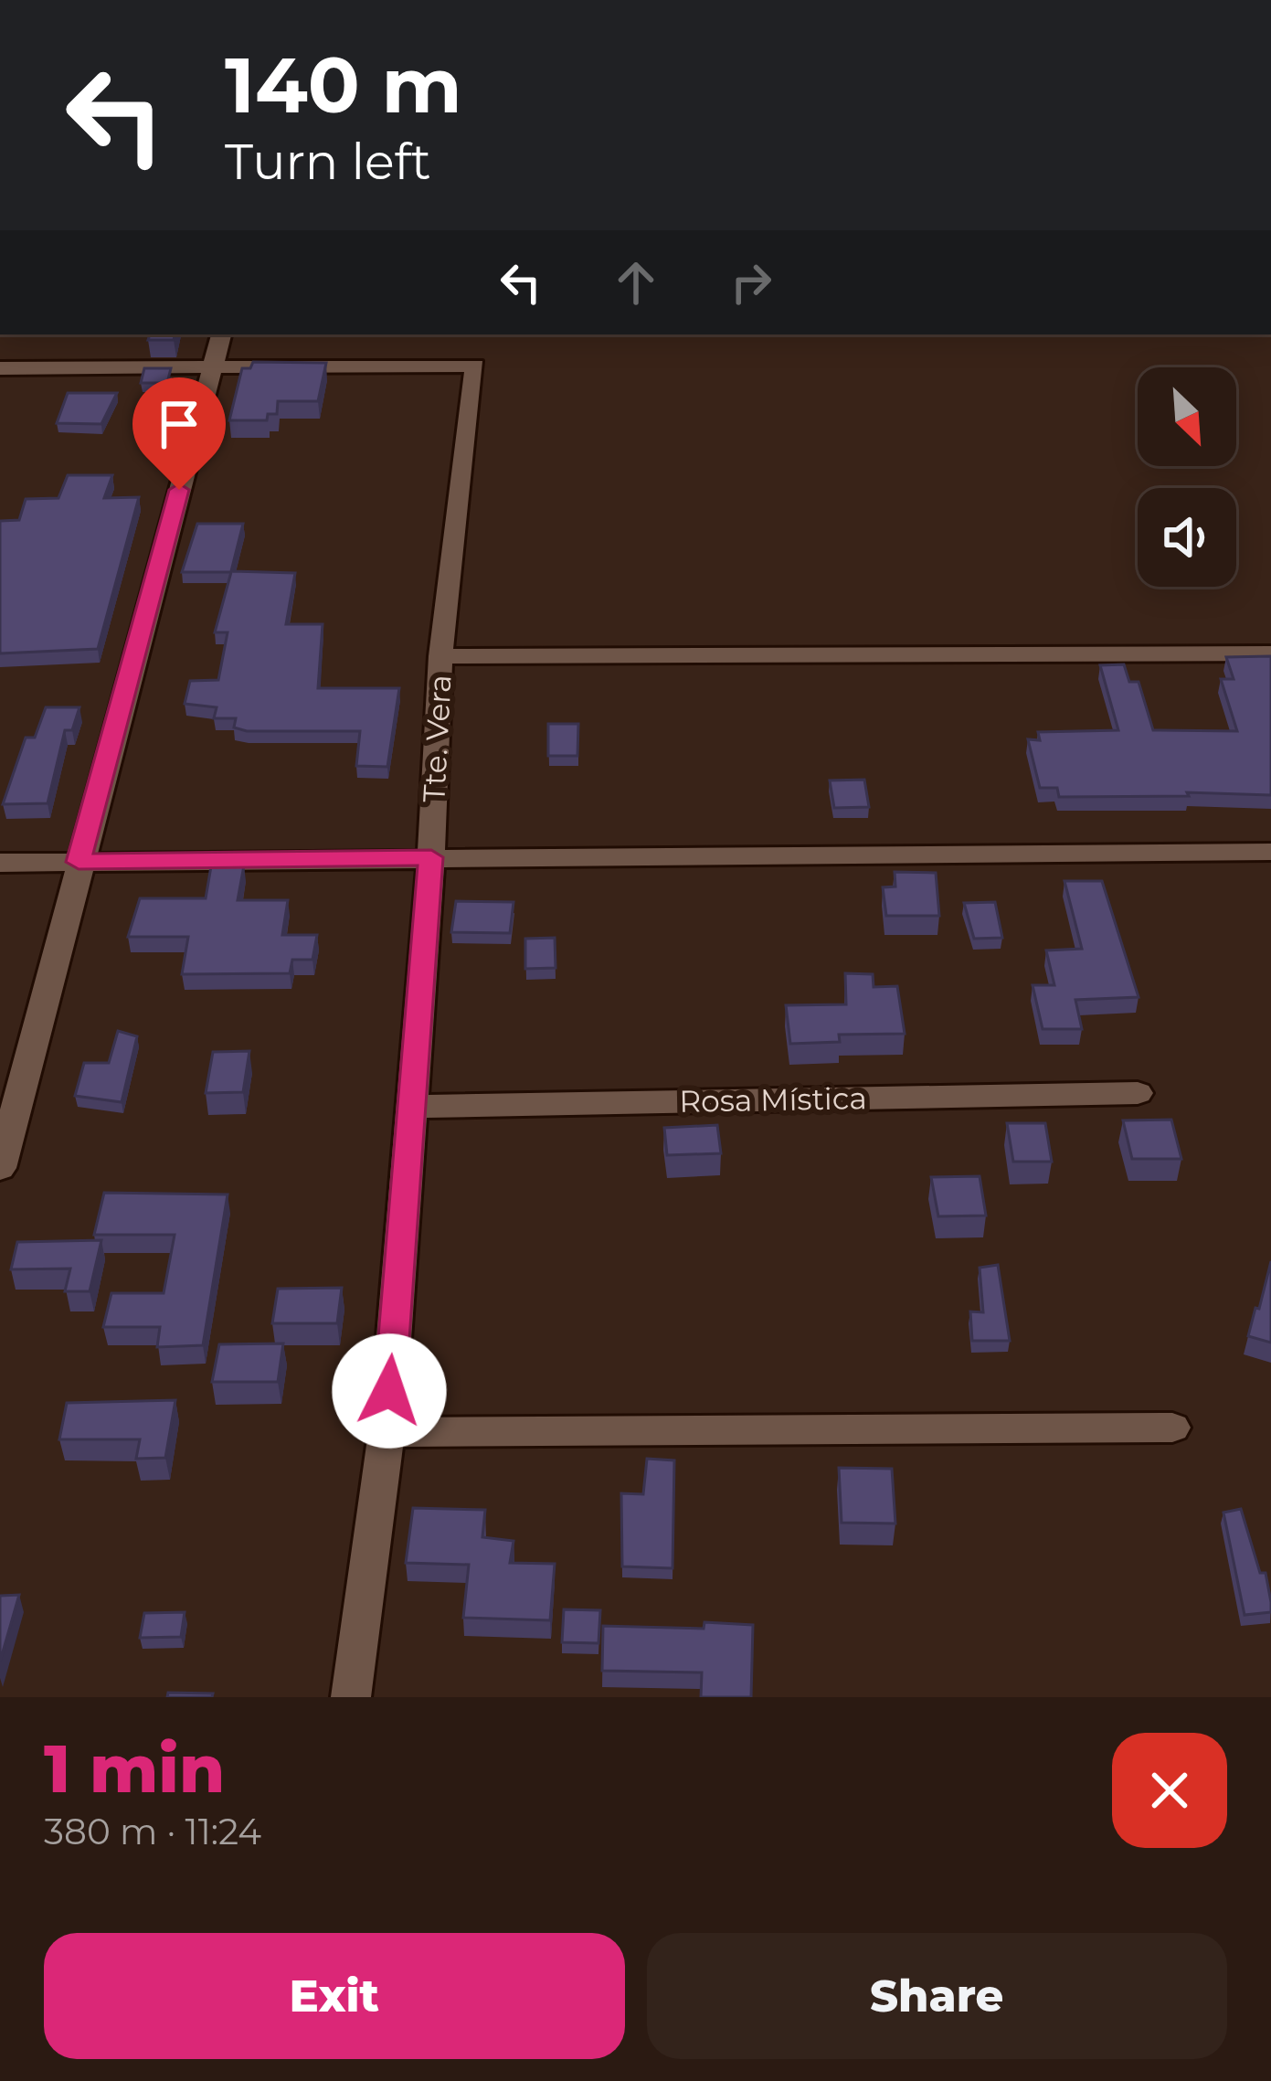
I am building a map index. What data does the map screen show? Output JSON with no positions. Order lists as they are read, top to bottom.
{
  "streets": {
    "street": ["Tte. Vera", "Rosa Mística"]
  },
  "crossings": [
    ["Tte. Vera", "Rosa Mística"]
  ],
  "north": "bottom right",
  "page": {
    "turn": ["140 m", "Turn left"],
    "heading": ["1 min", "380 m · 11:24"],
    "buttons": ["Exit", "Share"]
  }
}
